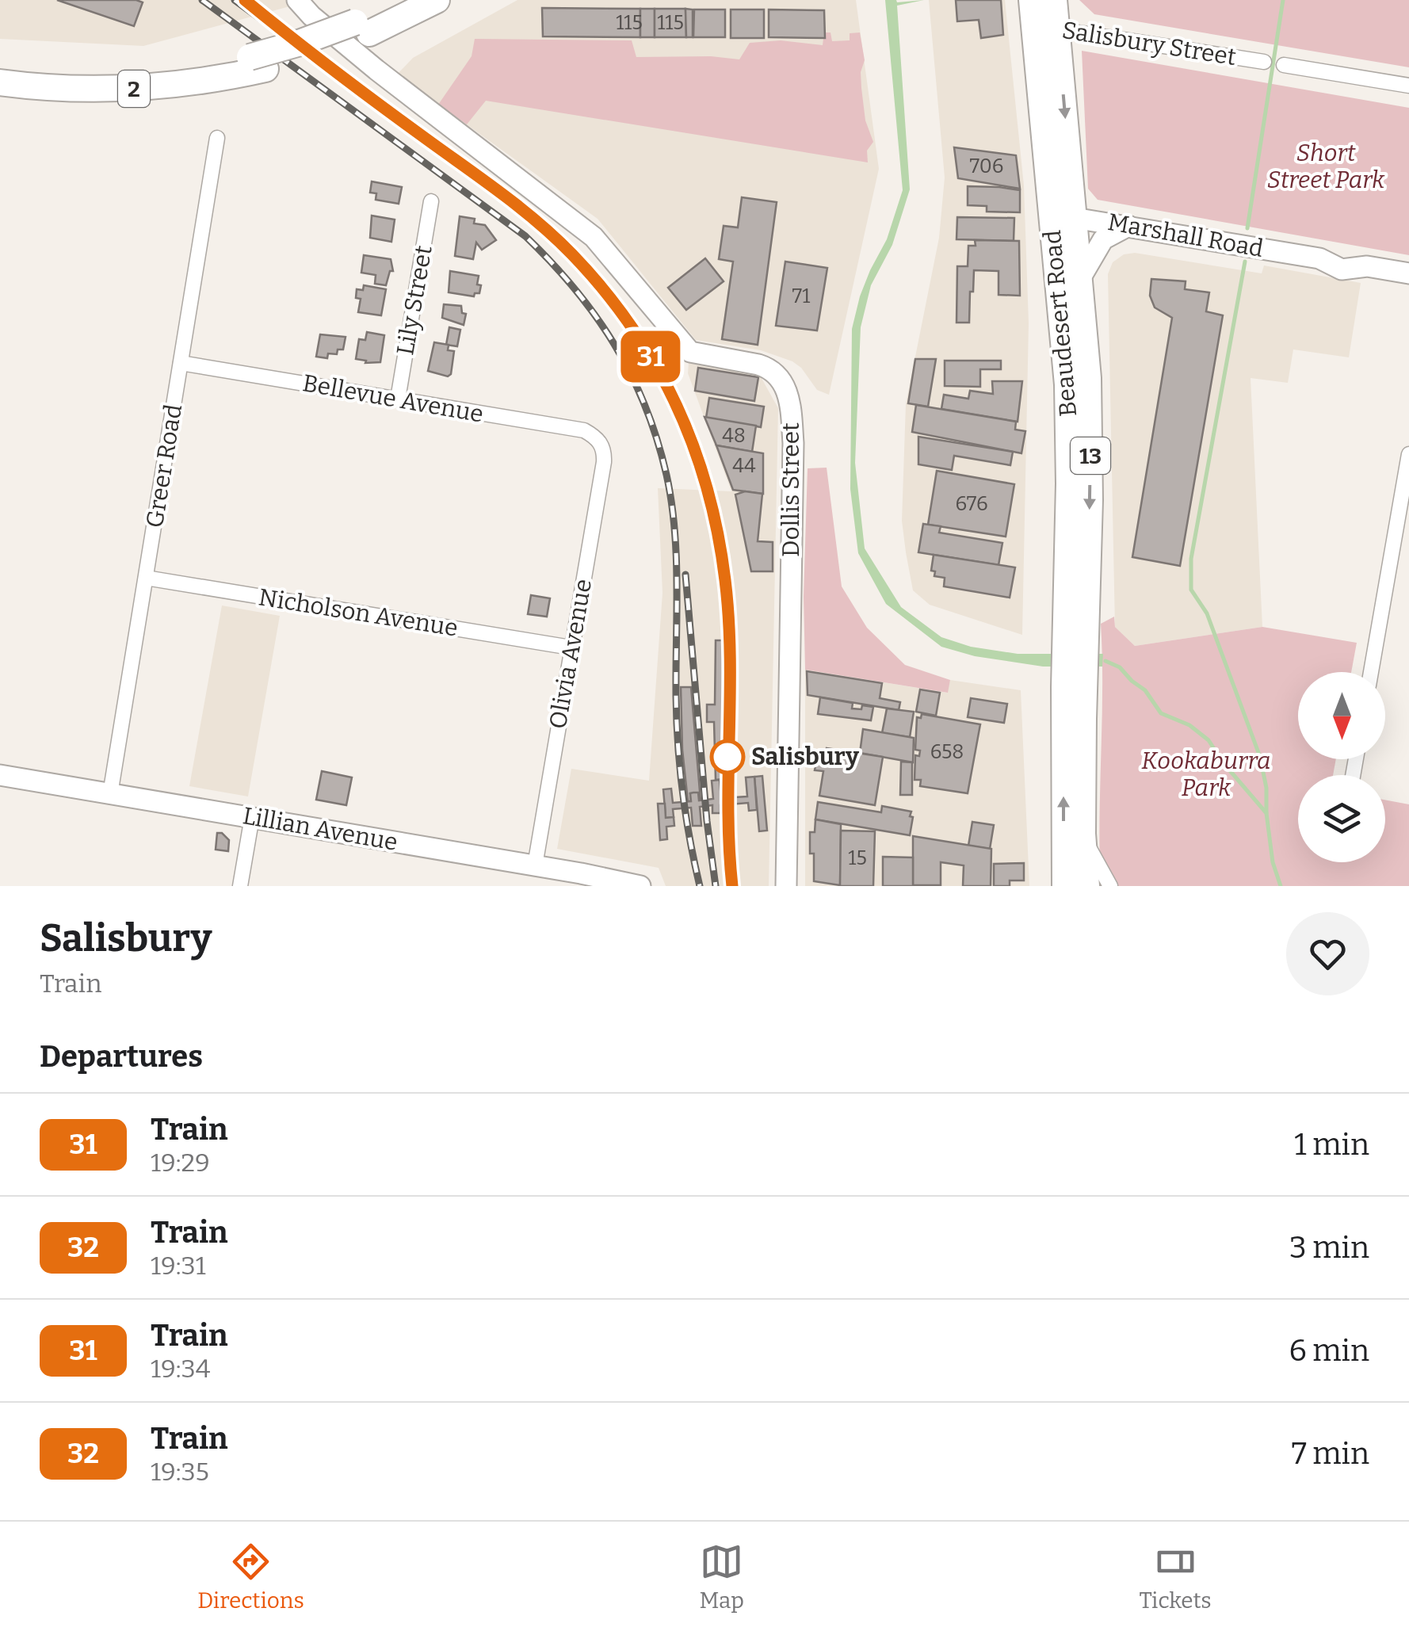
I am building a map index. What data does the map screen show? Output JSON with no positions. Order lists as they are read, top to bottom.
{
  "streets": {
    "highway": ["2", "Beaudesert Road", "13"],
    "street": [
      "Salisbury Street",
      "Marshall Road",
      "Lily Street",
      "Bellevue Avenue",
      "Greer Road",
      "Dollis Street",
      "Nicholson Avenue",
      "Olivia Avenue",
      "Lillian Avenue"
    ]
  },
  "crossings": [
    ["Salisbury Street", "Beaudesert Road"],
    ["Marshall Road", "Beaudesert Road"],
    ["Lily Street", "Bellevue Avenue"],
    ["Bellevue Avenue", "Greer Road"],
    ["Bellevue Avenue", "Olivia Avenue"],
    ["Greer Road", "Nicholson Avenue"],
    ["Greer Road", "Lillian Avenue"],
    ["Nicholson Avenue", "Olivia Avenue"],
    ["Olivia Avenue", "Lillian Avenue"]
  ],
  "parks": ["Short Street Park", "Kookaburra Park"],
  "places": ["Salisbury"],
  "house_numbers": [
    "115",
    "115",
    "706",
    "71",
    "48",
    "44",
    "676",
    "658",
    "15"
  ],
  "north": "bottom",
  "page": {
    "on_map": "31",
    "heading": [
      ["Salisbury", "Train"],
      "Departures"
    ],
    "list": [
      {
        "mark": "31",
        "name": "Train",
        "note": "19:29",
        "value": "1 min"
      },
      {
        "mark": "32",
        "name": "Train",
        "note": "19:31",
        "value": "3 min"
      },
      {
        "mark": "31",
        "name": "Train",
        "note": "19:34",
        "value": "6 min"
      },
      {
        "mark": "32",
        "name": "Train",
        "note": "19:35",
        "value": "7 min"
      }
    ],
    "tabs": ["Directions", "Map", "Tickets"]
  }
}
